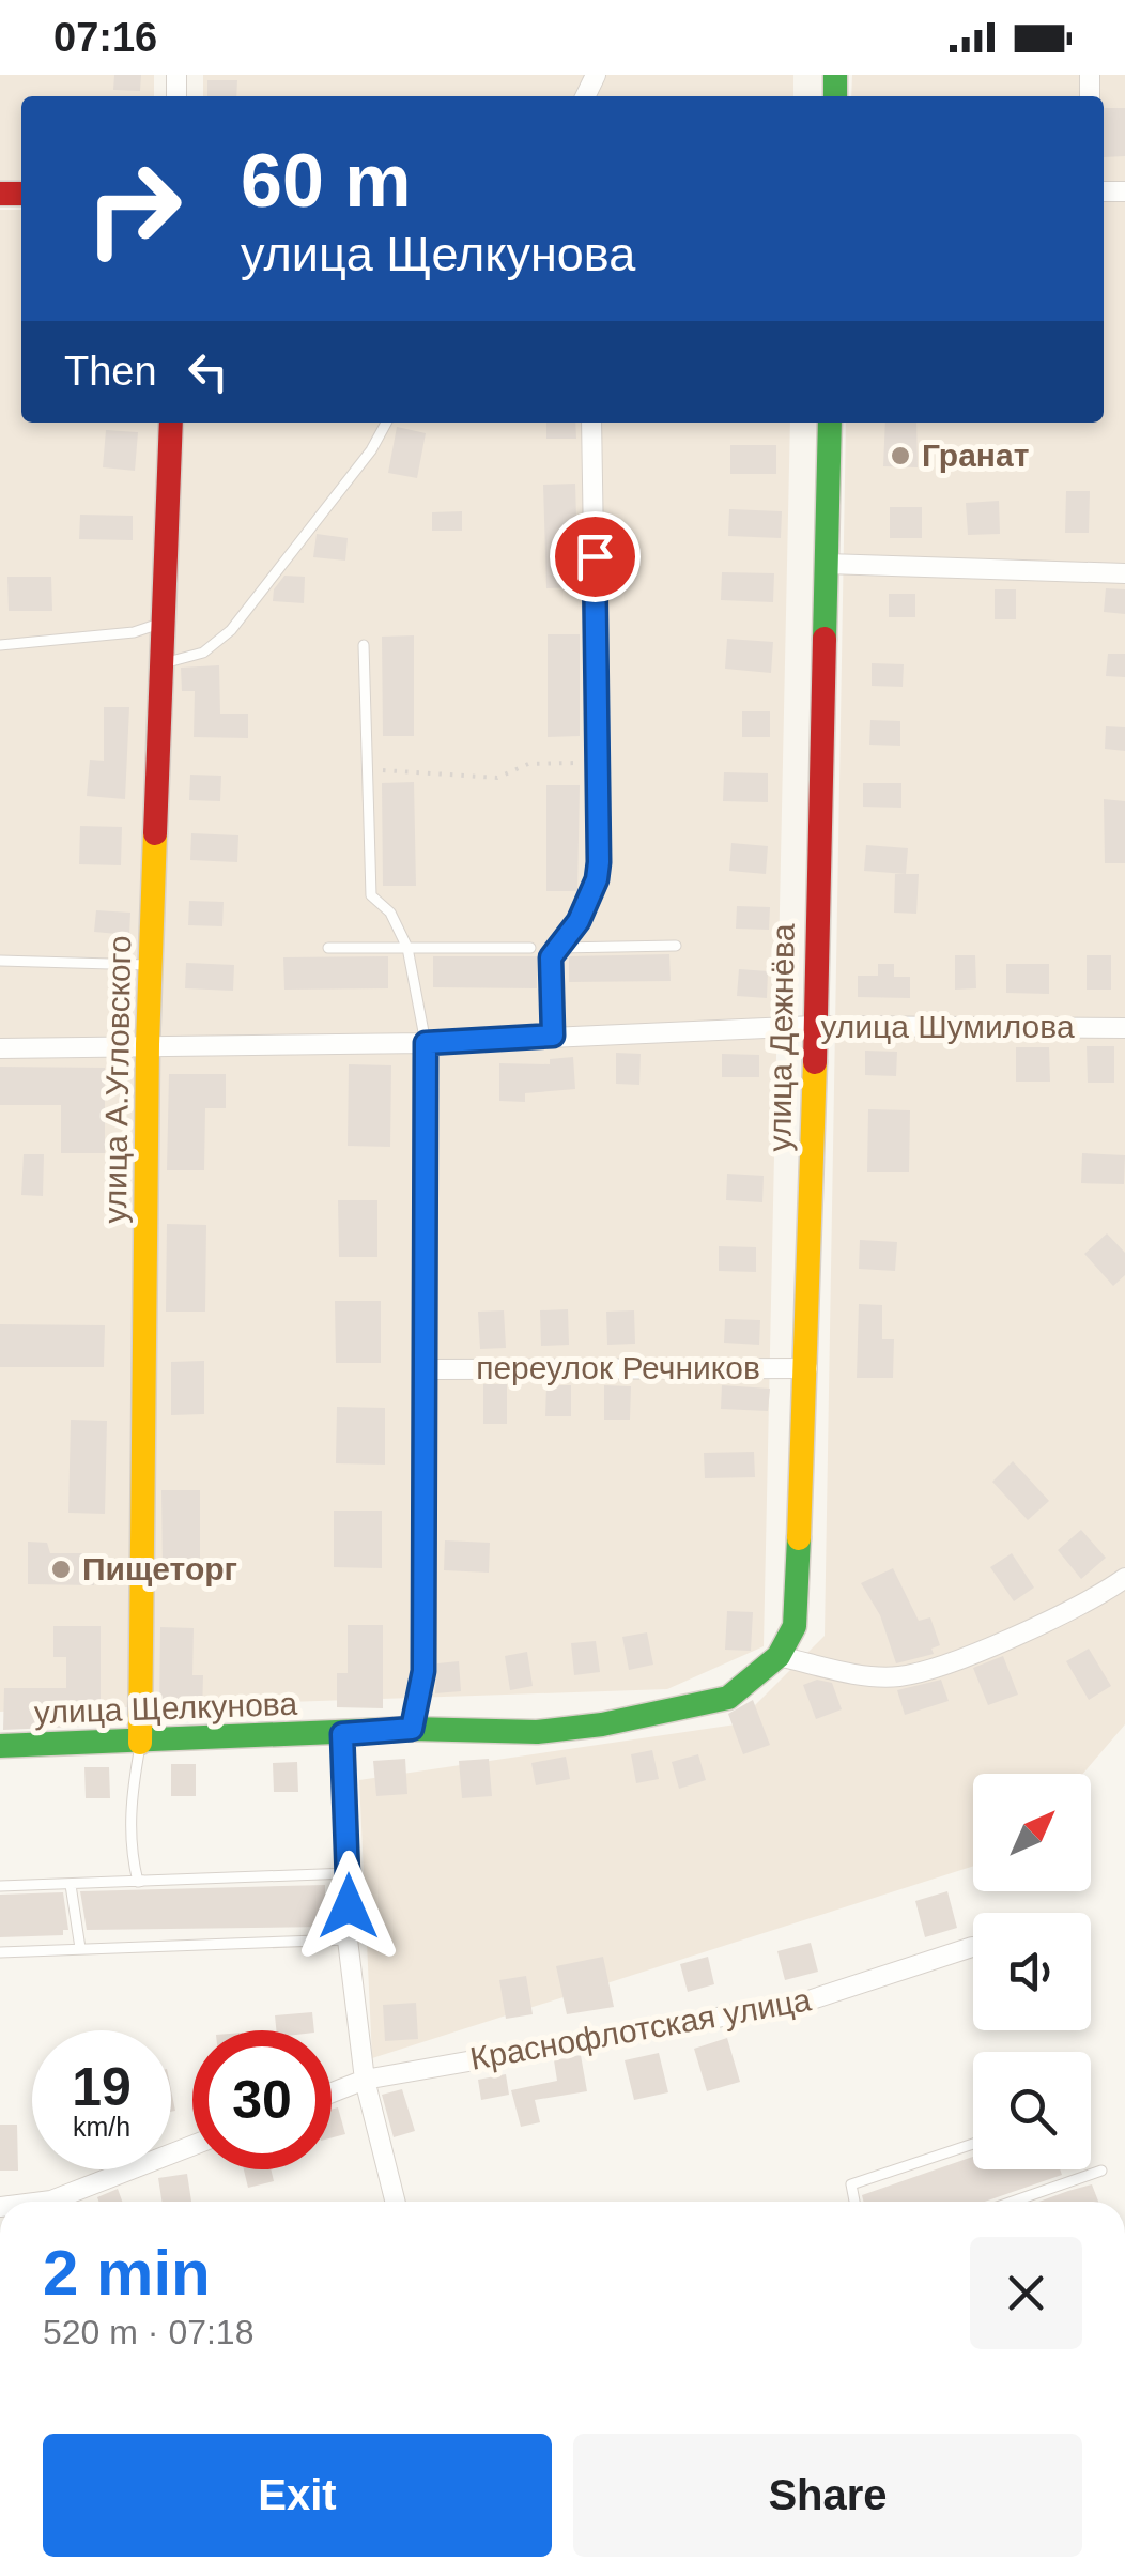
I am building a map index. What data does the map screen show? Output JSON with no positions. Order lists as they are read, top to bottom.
{
  "streets": {
    "main road": ["улица Дежнёва", "улица А.Угловского", "улица Щелкунова"],
    "street": ["улица Шумилова", "переулок Речников", "Краснофлотская улица"]
  },
  "crossings": [
    ["улица Шумилова", "улица Дежнёва"],
    ["улица Шумилова", "улица А.Угловского"],
    ["улица Дежнёва", "переулок Речников"],
    ["улица Дежнёва", "улица Щелкунова"],
    ["улица А.Угловского", "улица Щелкунова"]
  ],
  "places": ["Гранат", "Пищеторг"],
  "north": "top right",
  "page": {
    "status": "07:16",
    "turn": ["60 m", "улица Щелкунова"],
    "then": "Then",
    "speed": "19 km/h",
    "limit": "30",
    "heading": ["2 min", "520 m · 07:18"],
    "buttons": ["Exit", "Share"]
  }
}
